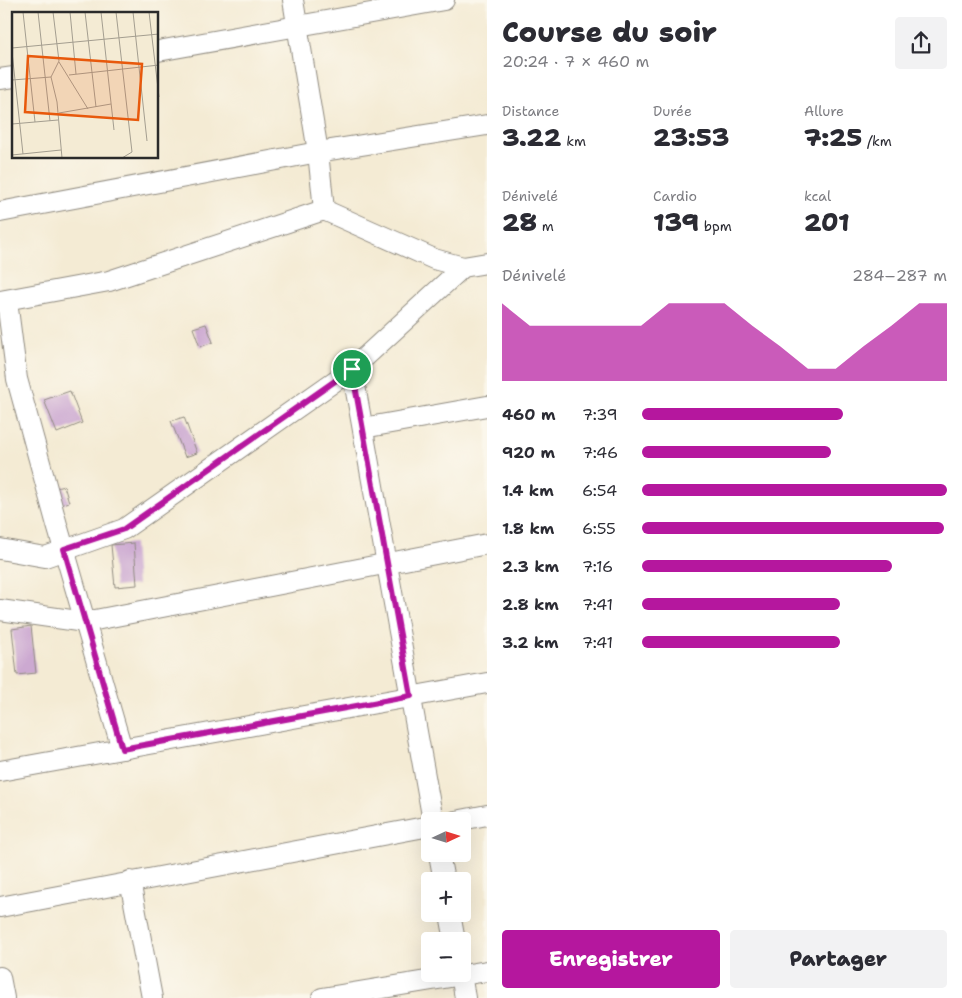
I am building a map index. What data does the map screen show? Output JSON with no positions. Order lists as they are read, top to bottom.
{
  "north": "right",
  "page": {
    "heading": ["Course du soir", "20:24 · 7 × 460 m"],
    "stats": [
      ["Distance", "3.22 km"],
      ["Durée", "23:53"],
      ["Allure", "7:25 /km"],
      ["Dénivelé", "28 m"],
      ["Cardio", "139 bpm"],
      ["kcal", "201"]
    ],
    "chart": ["Dénivelé", "284–287 m"],
    "list": [
      {
        "name": "460 m",
        "note": "7:39"
      },
      {
        "name": "920 m",
        "note": "7:46"
      },
      {
        "name": "1.4 km",
        "note": "6:54"
      },
      {
        "name": "1.8 km",
        "note": "6:55"
      },
      {
        "name": "2.3 km",
        "note": "7:16"
      },
      {
        "name": "2.8 km",
        "note": "7:41"
      },
      {
        "name": "3.2 km",
        "note": "7:41"
      }
    ],
    "map_buttons": ["+", "−"],
    "buttons": ["Enregistrer", "Partager"]
  }
}
